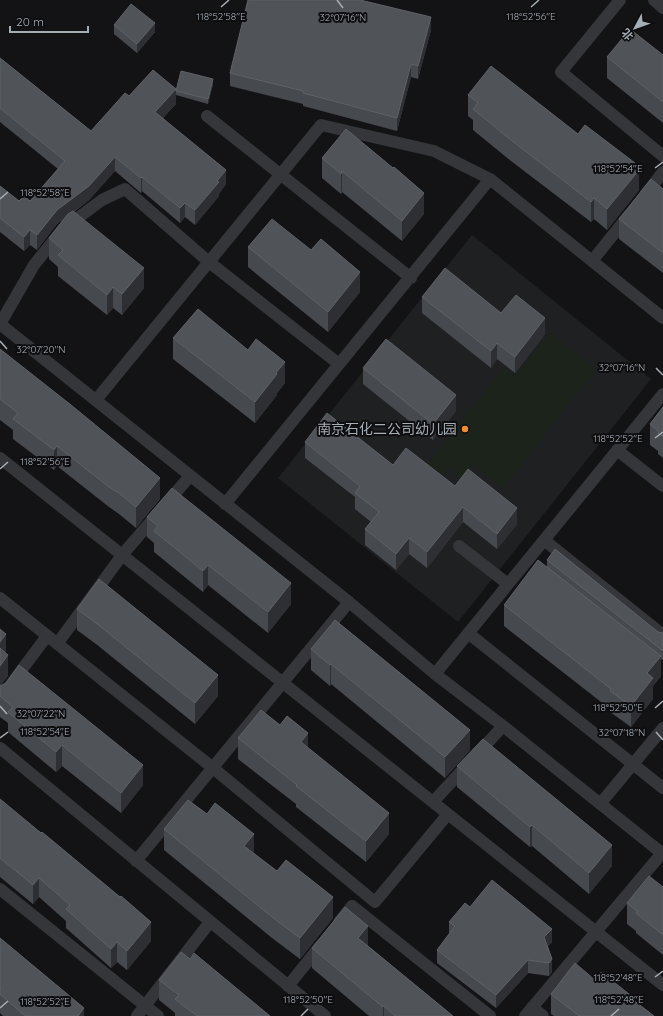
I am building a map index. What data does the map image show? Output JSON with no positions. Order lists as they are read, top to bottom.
{
  "places": ["南京石化二公司幼儿园"],
  "scale_bar": "20 m",
  "north": "bottom left",
  "coordinates": [
    "118°52'58\"E",
    "118°52'56\"E",
    "32°07'16\"N",
    "118°52'54\"E",
    "32°07'20\"N",
    "118°52'52\"E",
    "118°52'50\"E",
    "32°07'22\"N",
    "32°07'18\"N",
    "118°52'48\"E"
  ]
}
